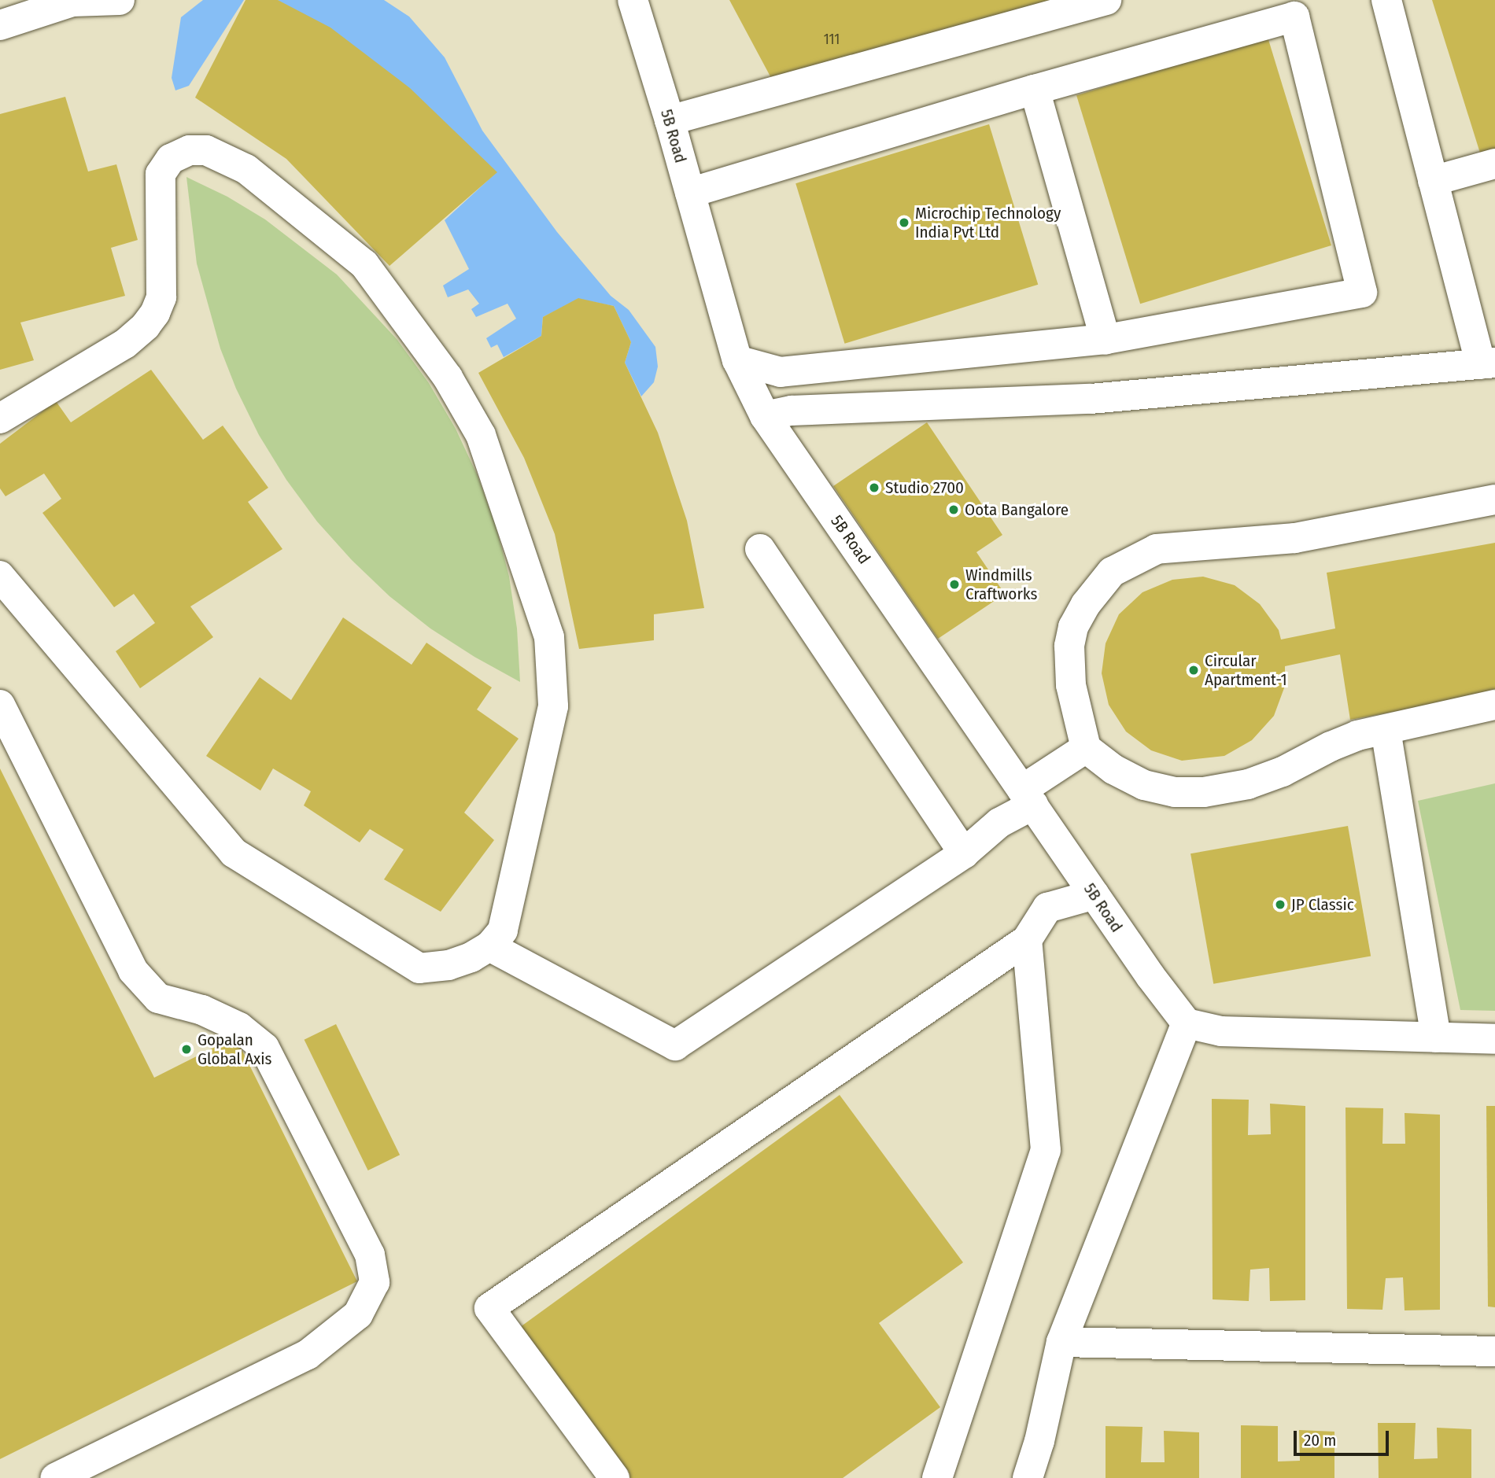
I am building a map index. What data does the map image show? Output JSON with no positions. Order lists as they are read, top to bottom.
{
  "streets": {
    "street": ["5B Road"]
  },
  "places": [
    "Microchip Technology India Pvt Ltd",
    "Studio 2700",
    "Oota Bangalore",
    "Windmills Craftworks",
    "Circular Apartment-1",
    "JP Classic",
    "Gopalan Global Axis"
  ],
  "house_numbers": ["111"],
  "scale_bar": "20 m"
}
